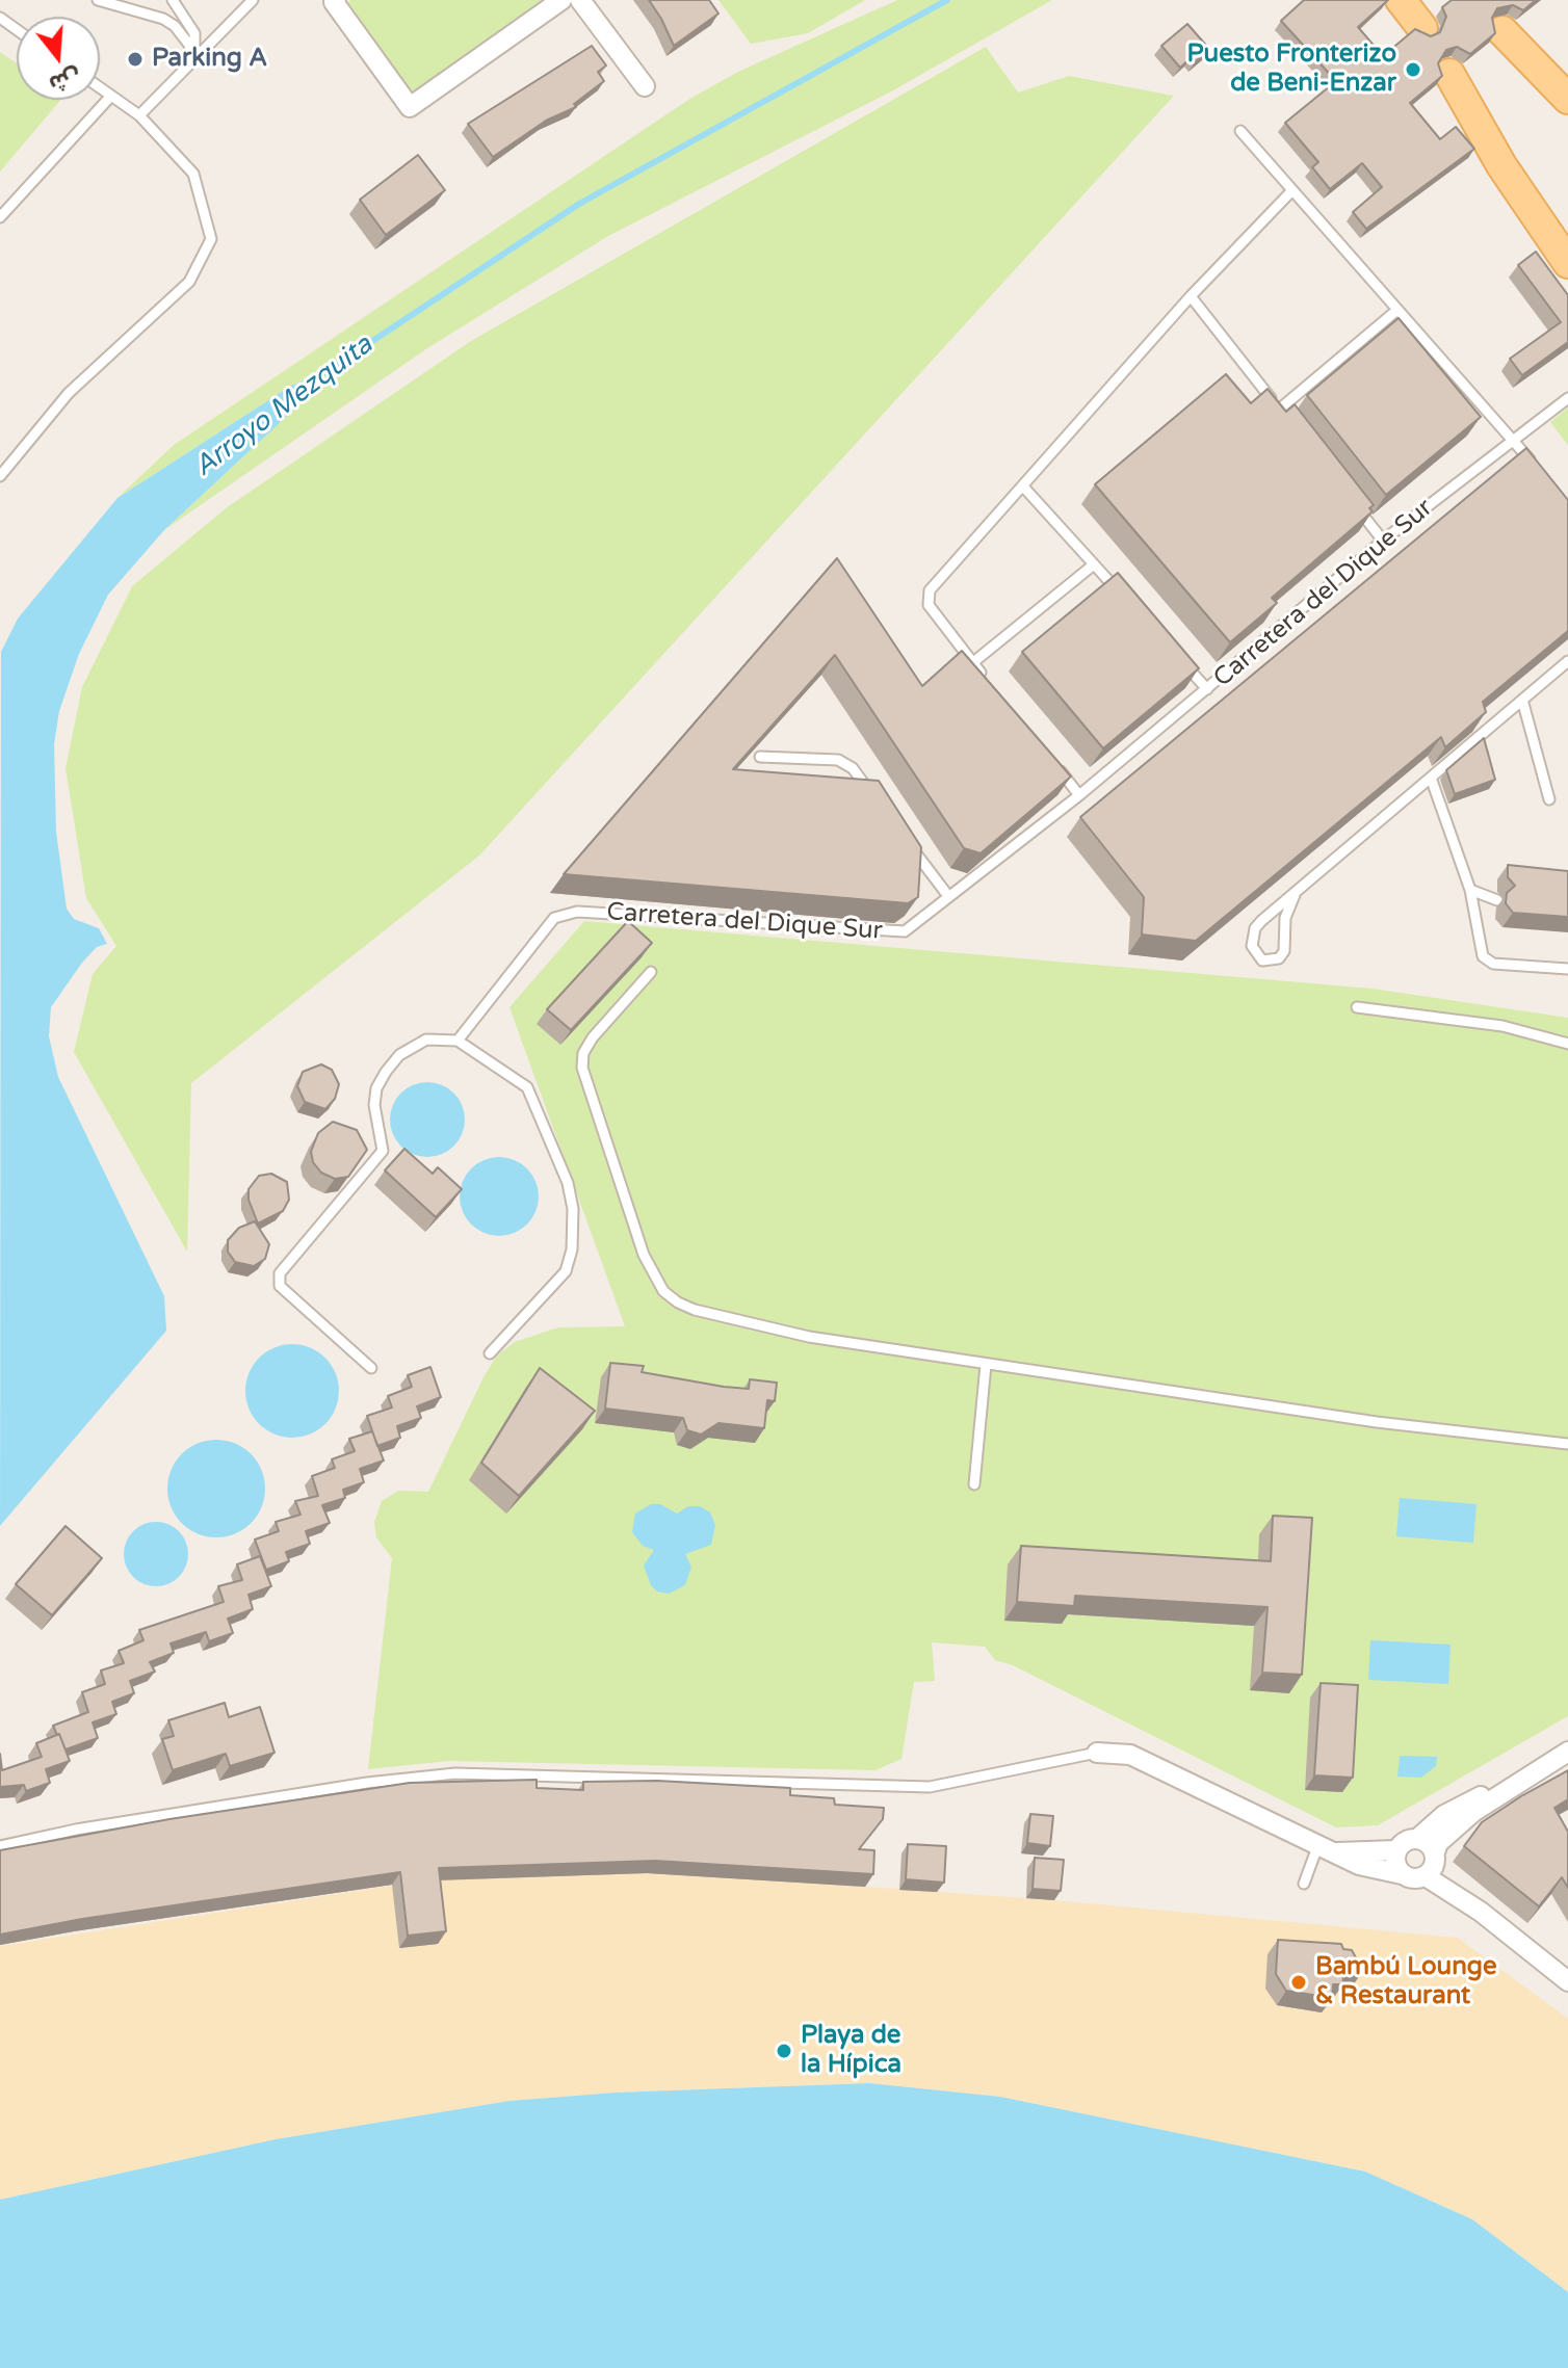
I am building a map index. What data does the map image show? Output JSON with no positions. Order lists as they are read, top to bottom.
{
  "streets": {
    "lane": ["Carretera del Dique Sur"]
  },
  "water": ["Arroyo Mezquita"],
  "places": [
    "Parking A",
    "Puesto Fronterizo de Beni-Enzar",
    "Bambú Lounge & Restaurant",
    "Playa de la Hípica"
  ],
  "north": "bottom"
}
